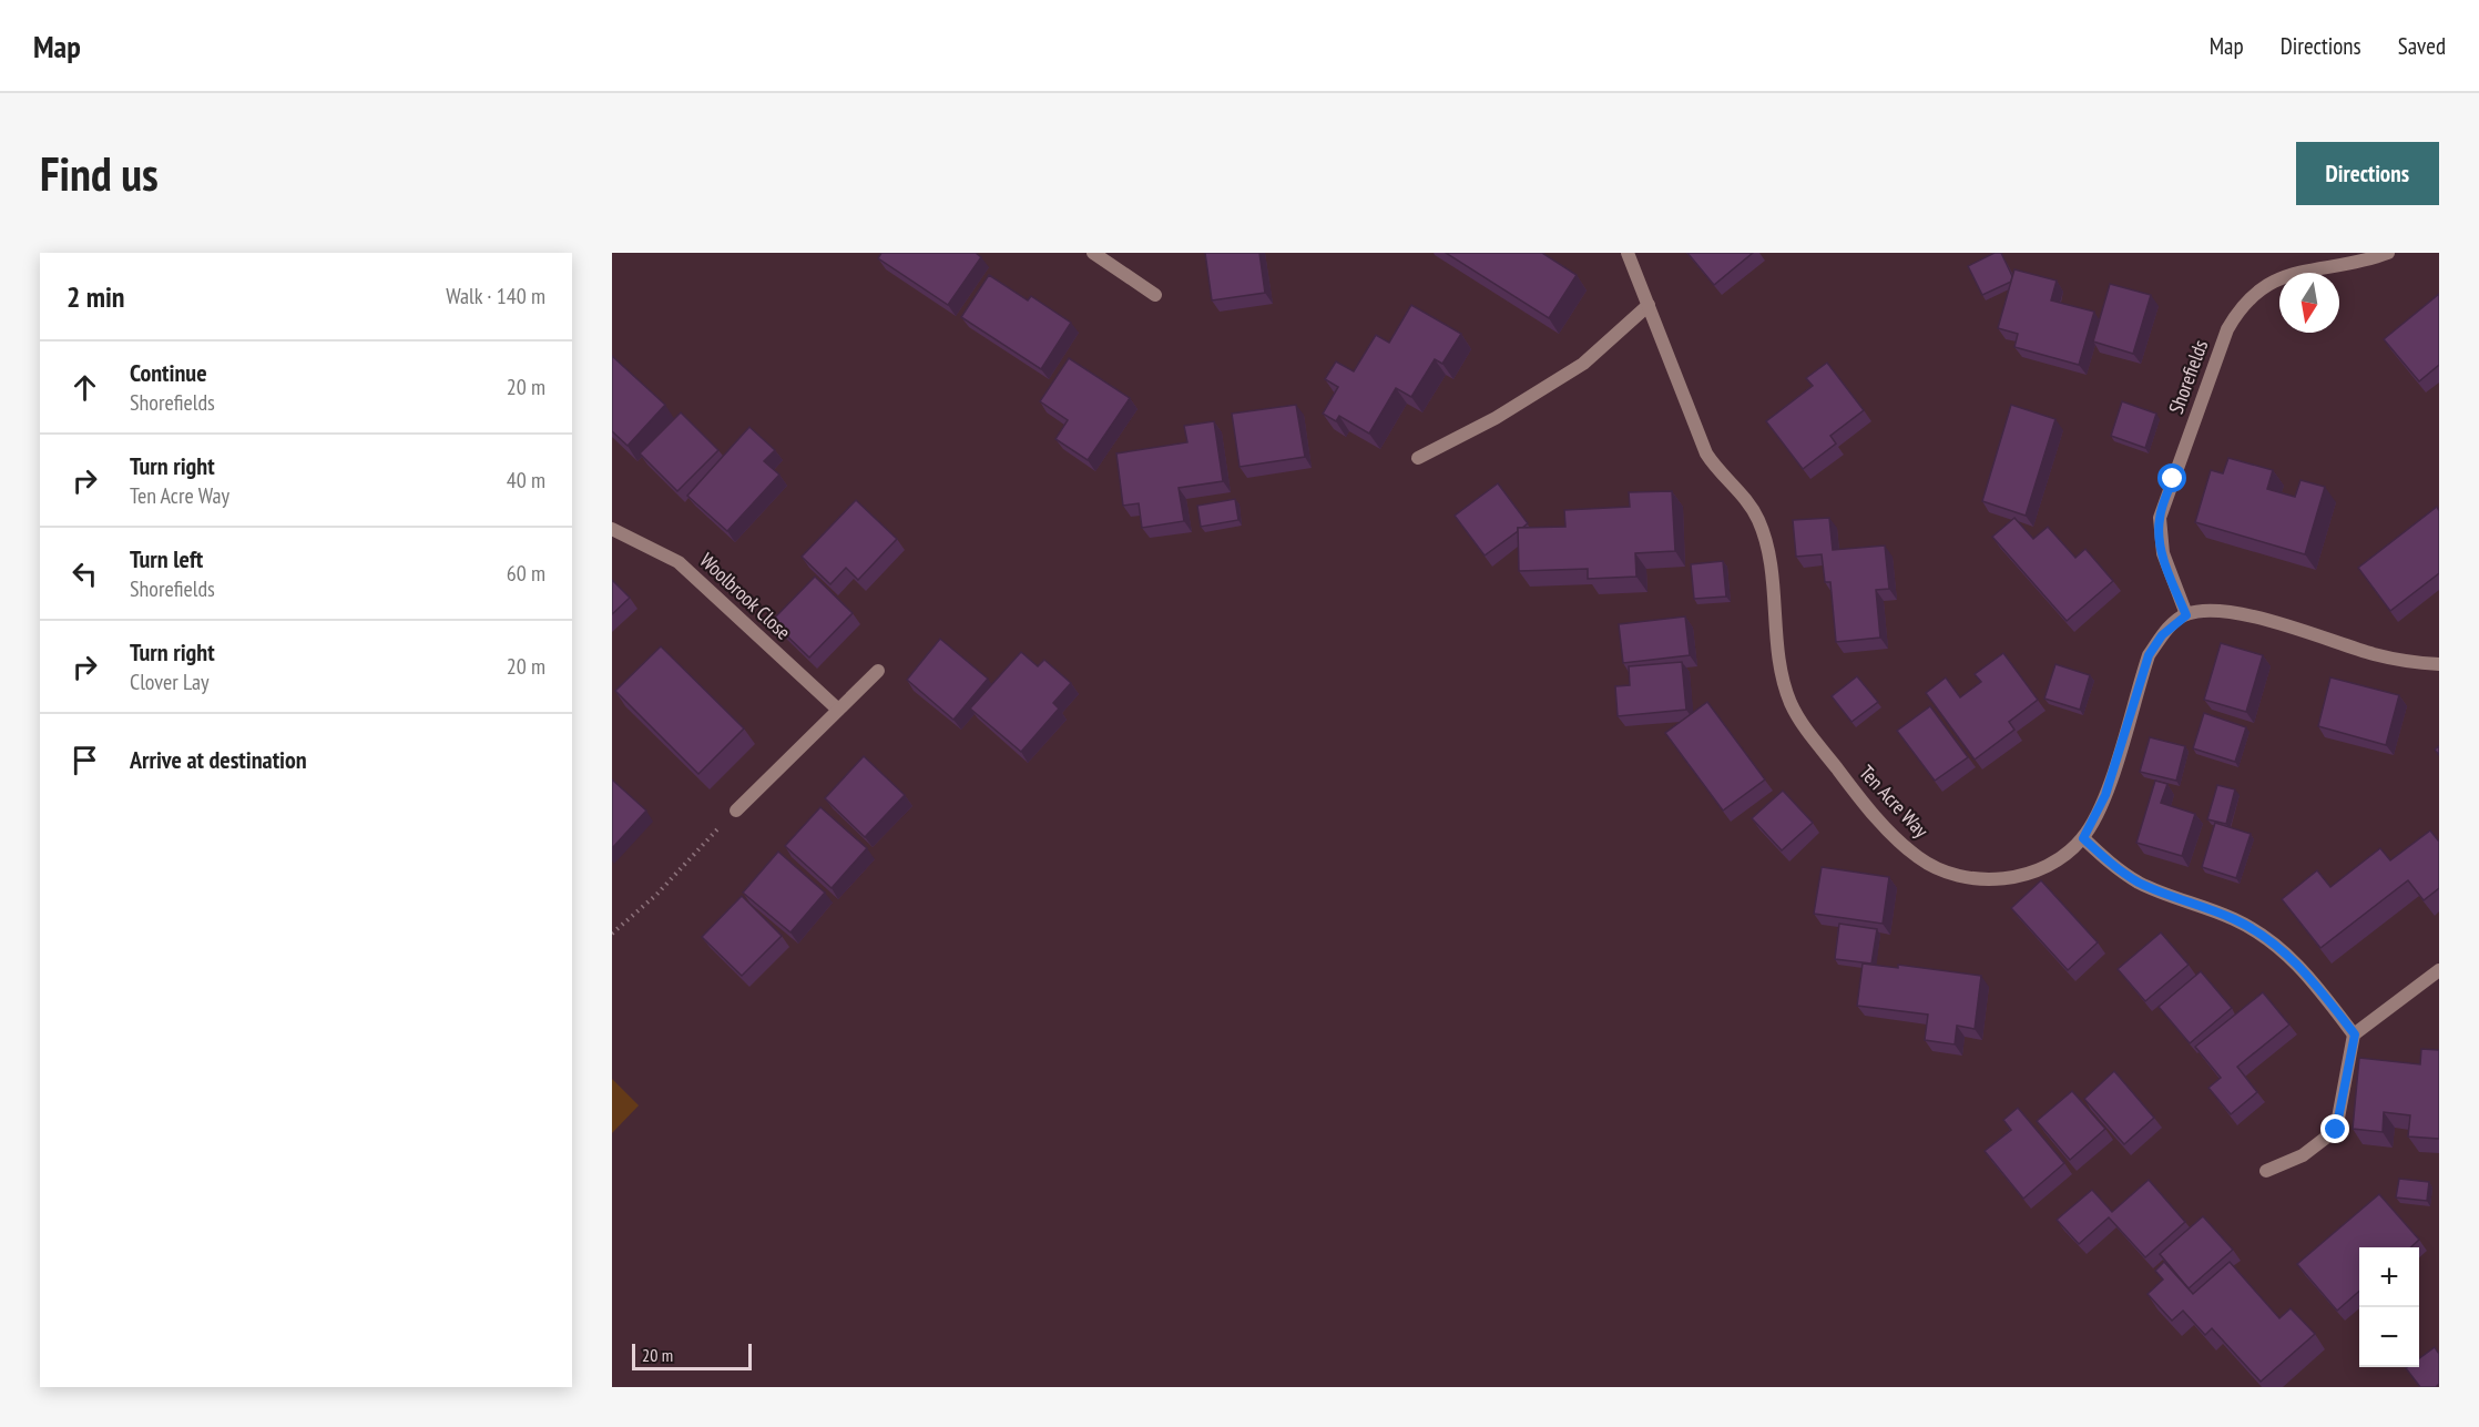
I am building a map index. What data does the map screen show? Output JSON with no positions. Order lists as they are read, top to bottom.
{
  "streets": {
    "street": ["Shorefields", "Woolbrook Close", "Ten Acre Way"]
  },
  "crossings": [
    ["Shorefields", "Ten Acre Way"]
  ],
  "scale_bar": "20 m",
  "north": "bottom",
  "page": {
    "header": "Map",
    "nav": ["Map", "Directions", "Saved"],
    "buttons": "Directions",
    "title": "Find us",
    "heading": ["2 min", "Walk · 140 m"],
    "list": [
      ["Continue", "Shorefields", "20 m"],
      ["Turn right", "Ten Acre Way", "40 m"],
      ["Turn left", "Shorefields", "60 m"],
      ["Turn right", "Clover Lay", "20 m"],
      "Arrive at destination"
    ],
    "map_buttons": ["+", "−"],
    "scale": "20 m"
  }
}
